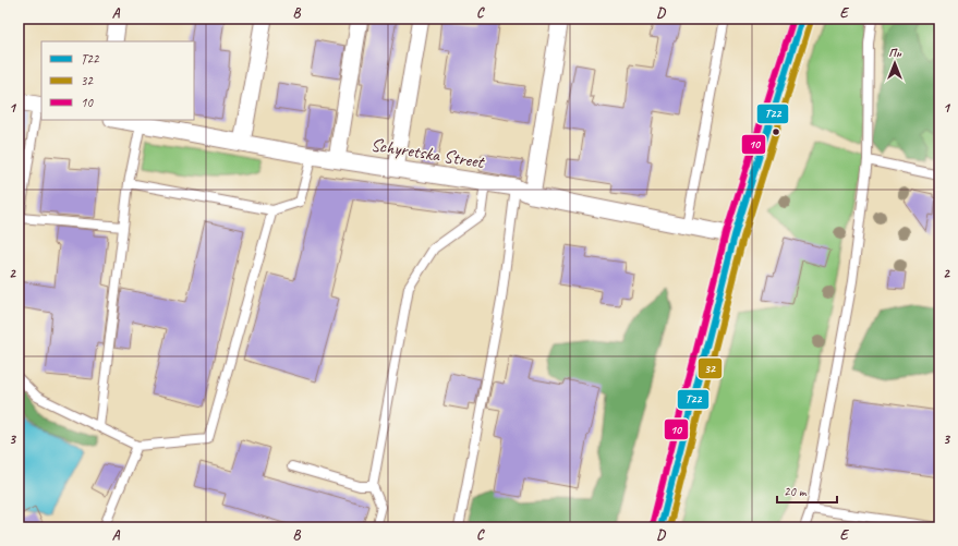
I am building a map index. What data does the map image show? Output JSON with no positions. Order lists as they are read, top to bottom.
{
  "streets": {
    "street": ["Schyretska Street"]
  },
  "lines": ["transit line Т22", "transit line 10", "transit line 32"],
  "legend": ["Т22", "32", "10"],
  "scale_bar": "20 m",
  "north": "top",
  "grid": {
    "columns": [
      "A",
      "B",
      "C",
      "D",
      "E"
    ],
    "rows": ["1", "2", "3"]
  }
}
